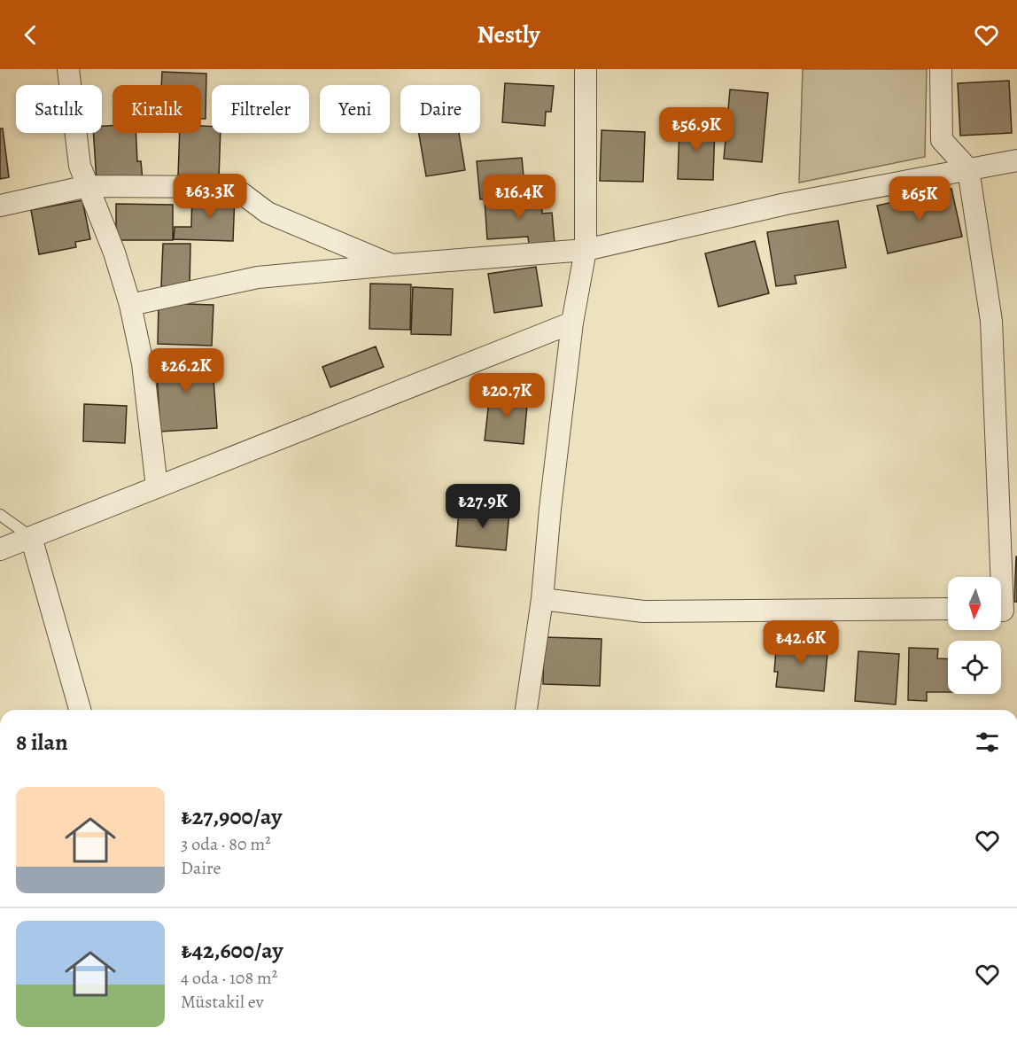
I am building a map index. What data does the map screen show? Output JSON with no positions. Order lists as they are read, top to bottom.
{
  "north": "bottom",
  "page": {
    "header": "Nestly",
    "chip": [
      "Satılık",
      "Kiralık",
      "Filtreler",
      "Yeni",
      "Daire"
    ],
    "price": [
      "₺56.9K",
      "₺63.3K",
      "₺16.4K",
      "₺65K",
      "₺26.2K",
      "₺20.7K",
      "₺27.9K",
      "₺42.6K"
    ],
    "heading": "8 ilan",
    "list": [
      {
        "name": "₺27,900/ay",
        "note": "3 oda · 80 m² · Daire"
      },
      {
        "name": "₺42,600/ay",
        "note": "4 oda · 108 m² · Müstakil ev"
      }
    ]
  }
}
